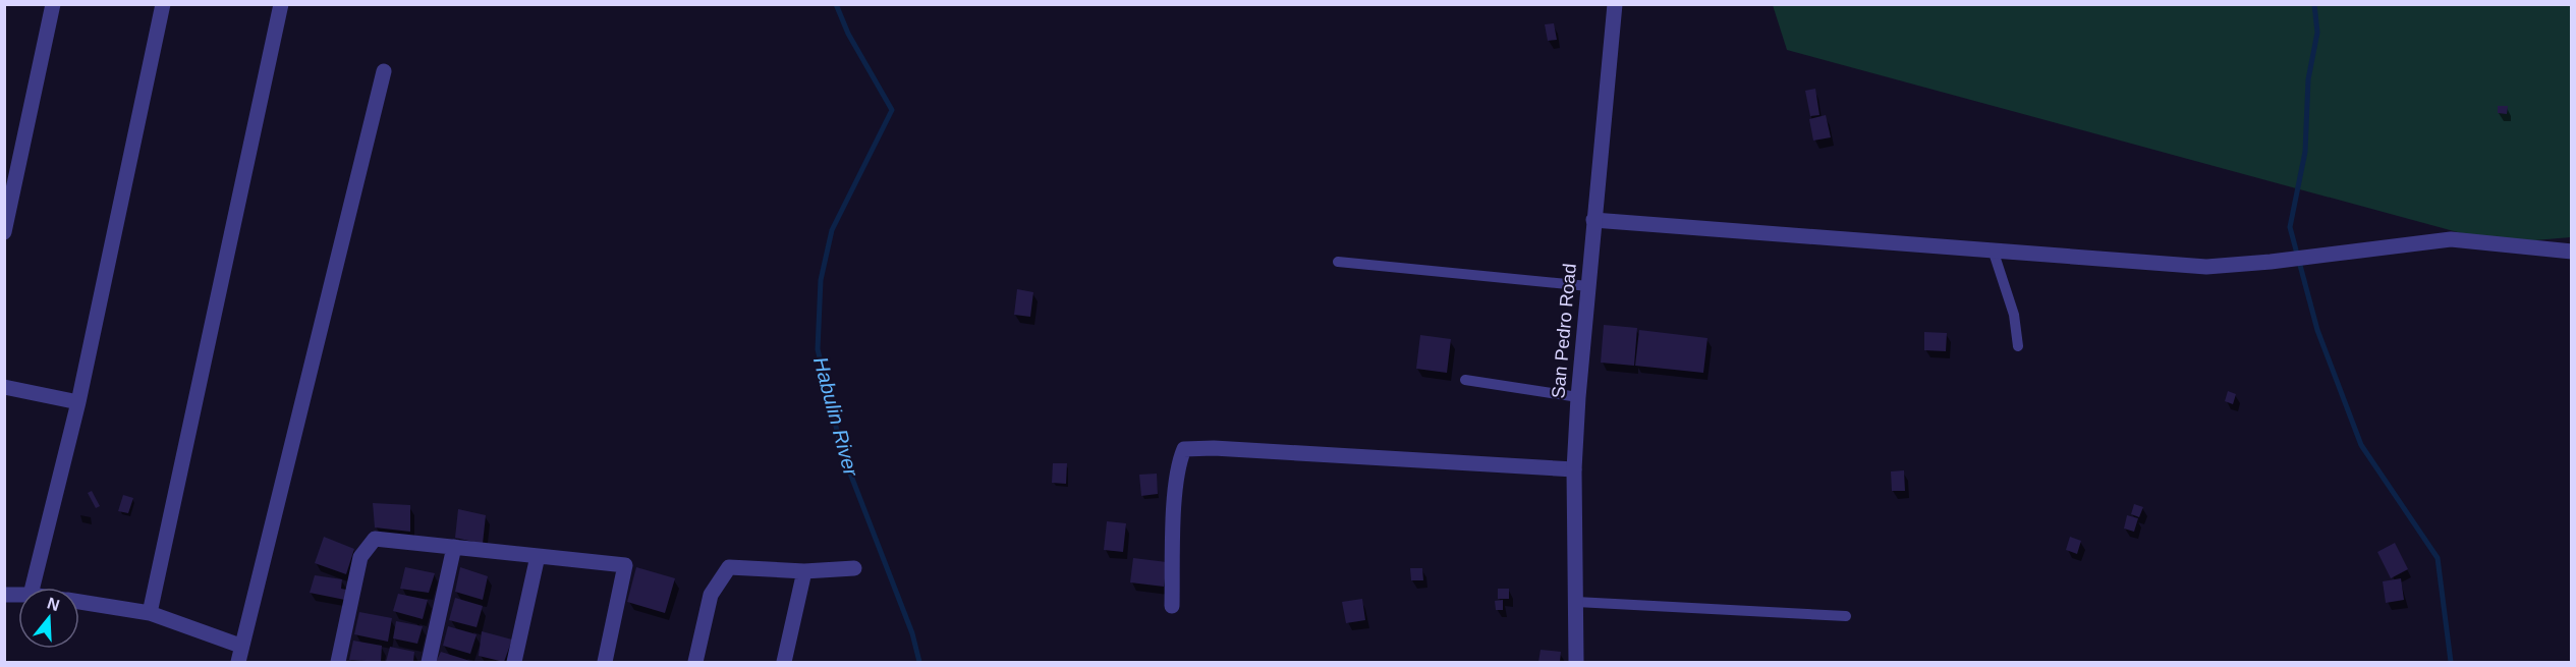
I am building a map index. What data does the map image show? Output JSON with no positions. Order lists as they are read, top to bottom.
{
  "streets": {
    "street": ["San Pedro Road"]
  },
  "water": ["Habulin River"],
  "north": "top"
}
